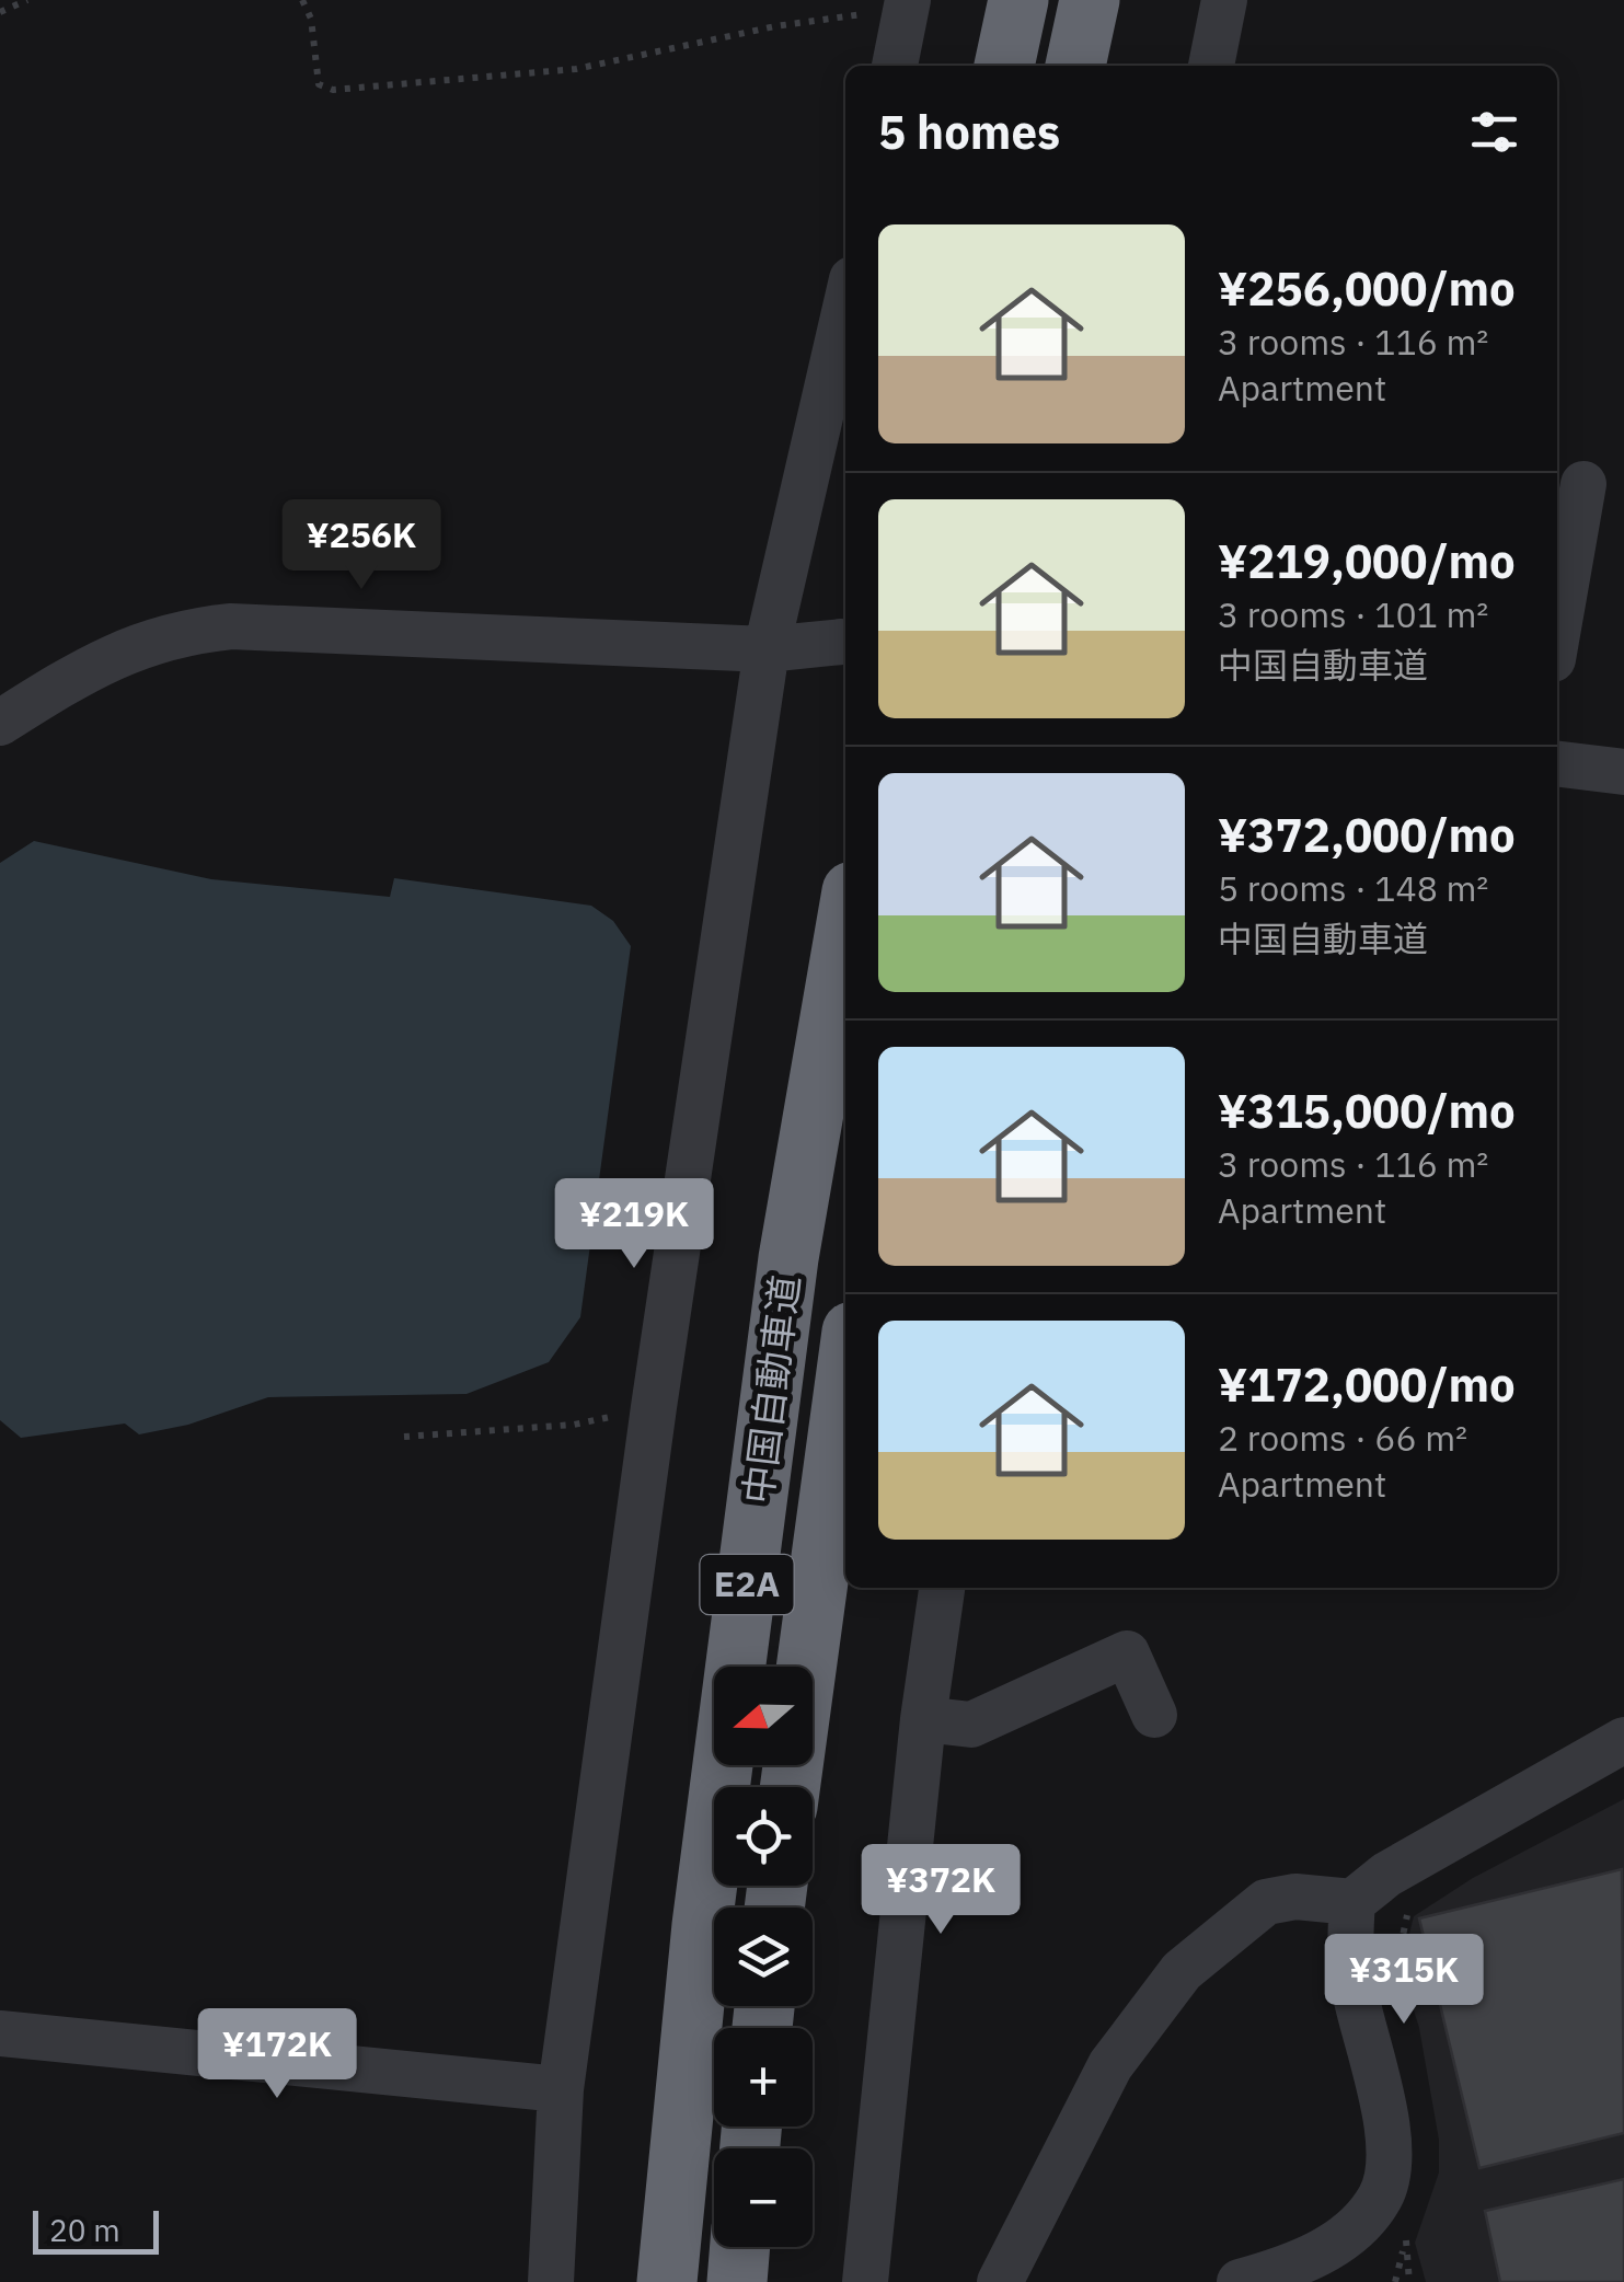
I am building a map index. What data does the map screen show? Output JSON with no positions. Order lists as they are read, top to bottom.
{
  "streets": {
    "highway": ["中国自動車道", "E2A"]
  },
  "scale_bar": "20 m",
  "north": "left",
  "page": {
    "heading": "5 homes",
    "list": [
      {
        "name": "¥256,000/mo",
        "note": "3 rooms · 116 m² · Apartment"
      },
      {
        "name": "¥219,000/mo",
        "note": "3 rooms · 101 m² · 中国自動車道"
      },
      {
        "name": "¥372,000/mo",
        "note": "5 rooms · 148 m² · 中国自動車道"
      },
      {
        "name": "¥315,000/mo",
        "note": "3 rooms · 116 m² · Apartment"
      },
      {
        "name": "¥172,000/mo",
        "note": "2 rooms · 66 m² · Apartment"
      }
    ],
    "price": [
      "¥256K",
      "¥219K",
      "¥372K",
      "¥315K",
      "¥172K"
    ],
    "map_buttons": ["+", "−"],
    "scale": "20 m"
  }
}
